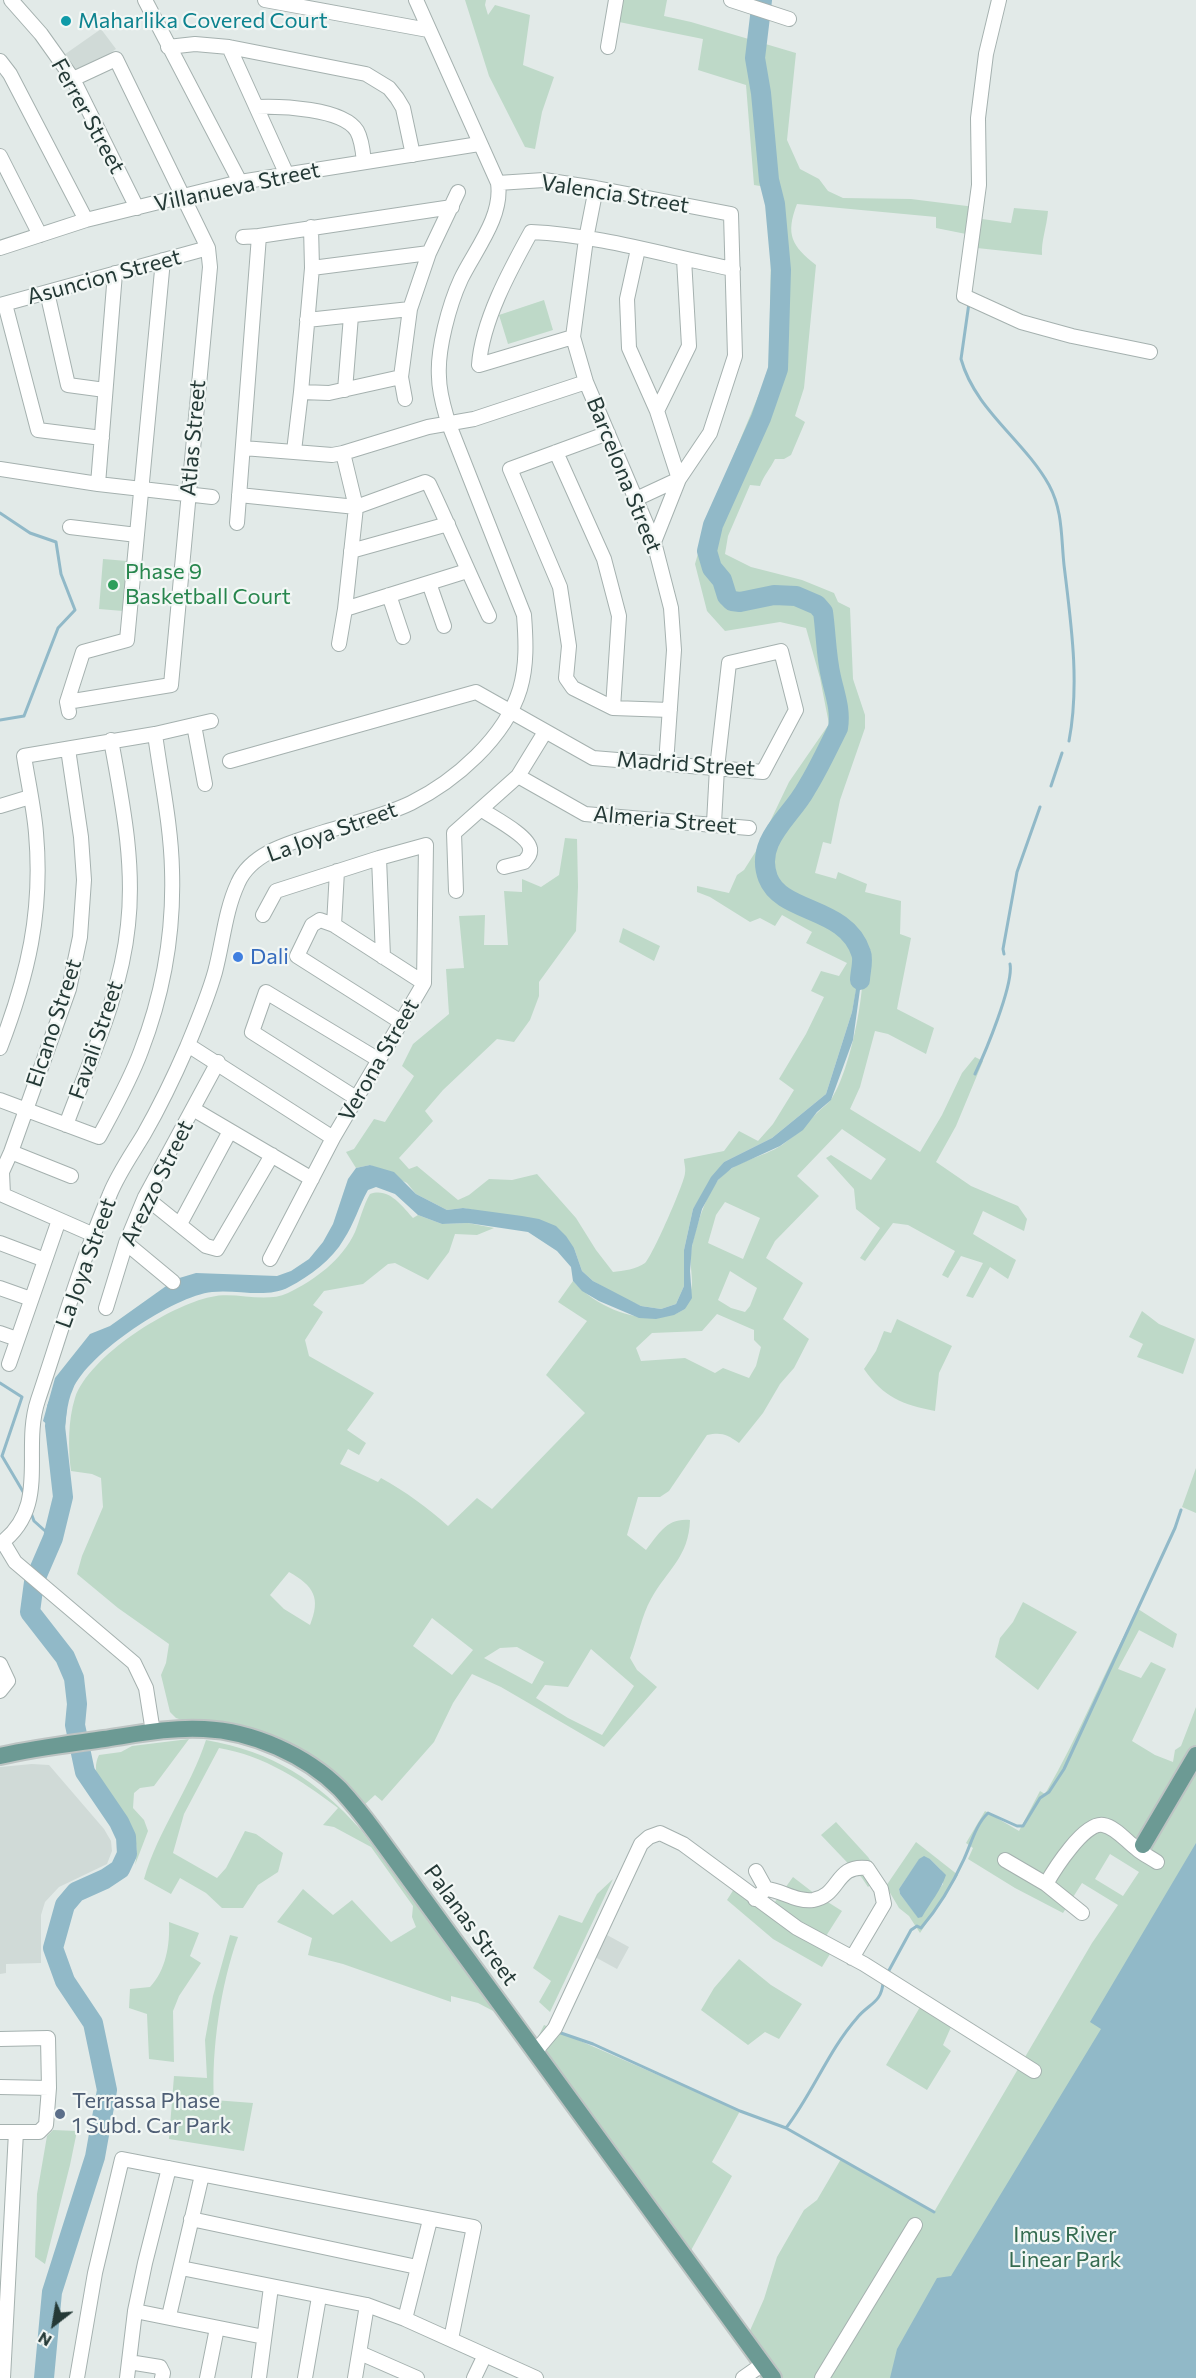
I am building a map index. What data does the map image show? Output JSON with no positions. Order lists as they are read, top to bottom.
{
  "streets": {
    "main road": ["Palanas Street"],
    "street": [
      "Ferrer Street",
      "Villanueva Street",
      "Valencia Street",
      "Asuncion Street",
      "Atlas Street",
      "Barcelona Street",
      "Madrid Street",
      "Almeria Street",
      "La Joya Street",
      "Elcano Street",
      "Favali Street",
      "Verona Street",
      "Arezzo Street"
    ]
  },
  "crossings": [
    ["Ferrer Street", "Villanueva Street"],
    ["Ferrer Street", "Atlas Street"],
    ["Villanueva Street", "Atlas Street"],
    ["Valencia Street", "Barcelona Street"],
    ["Valencia Street", "La Joya Street"],
    ["Asuncion Street", "Atlas Street"],
    ["Barcelona Street", "Madrid Street"],
    ["Madrid Street", "La Joya Street"],
    ["La Joya Street", "Elcano Street"]
  ],
  "parks": ["Imus River Linear Park"],
  "places": [
    "Maharlika Covered Court",
    "Phase 9 Basketball Court",
    "Dali",
    "Terrassa Phase 1 Subd. Car Park"
  ],
  "north": "bottom left"
}
